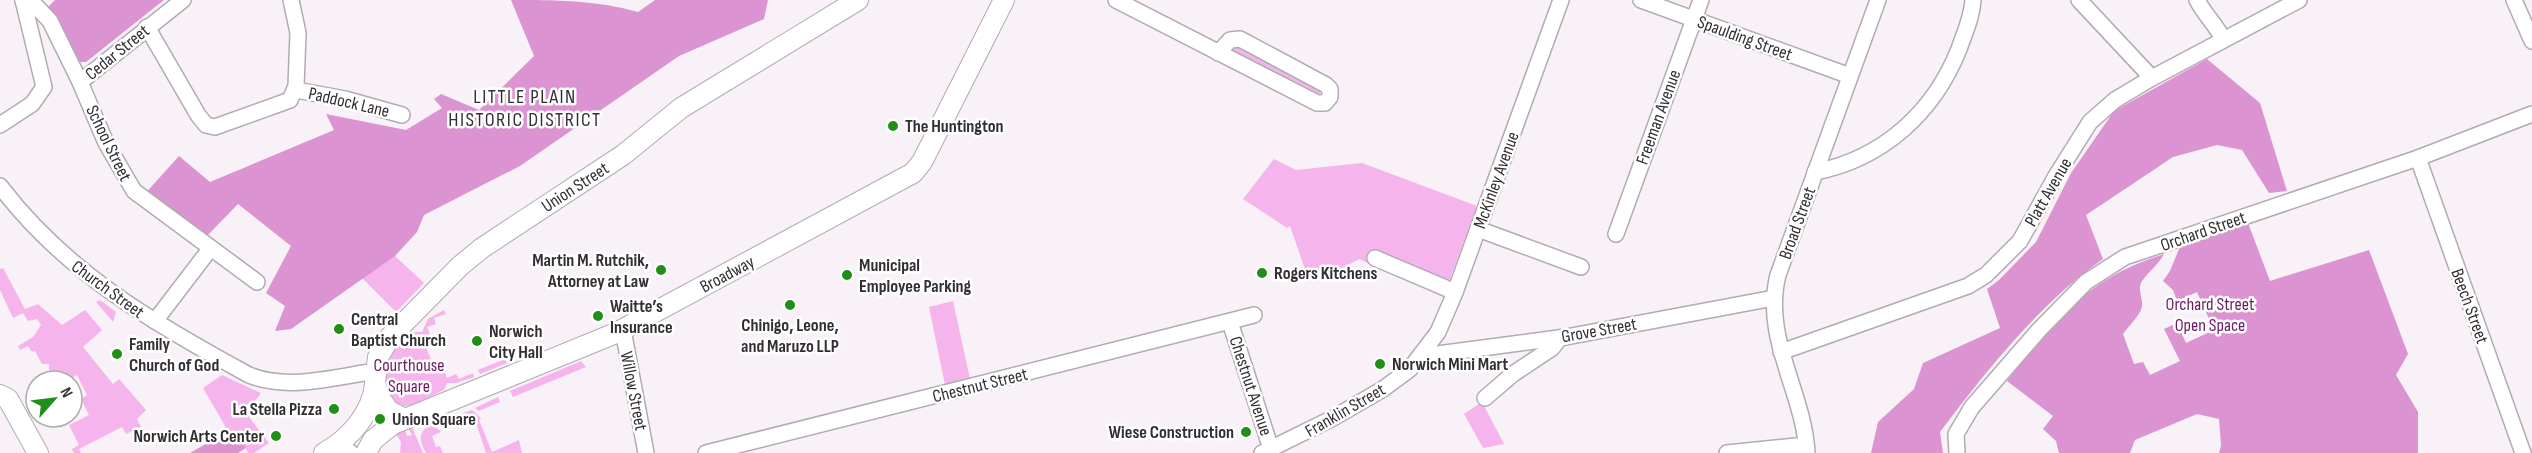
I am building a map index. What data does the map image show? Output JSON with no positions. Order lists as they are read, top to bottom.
{
  "streets": {
    "main road": ["Union Street", "Broadway"],
    "street": [
      "Spaulding Street",
      "Cedar Street",
      "Paddock Lane",
      "Freeman Avenue",
      "School Street",
      "McKinley Avenue",
      "Platt Avenue",
      "Broad Street",
      "Orchard Street",
      "Church Street",
      "Beech Street",
      "Grove Street",
      "Chestnut Street",
      "Chestnut Avenue",
      "Willow Street",
      "Franklin Street"
    ]
  },
  "crossings": [
    ["Spaulding Street", "Freeman Avenue"],
    ["Spaulding Street", "Broad Street"],
    ["Cedar Street", "School Street"],
    ["McKinley Avenue", "Grove Street"],
    ["McKinley Avenue", "Franklin Street"],
    ["Union Street", "Church Street"],
    ["Platt Avenue", "Broad Street"],
    ["Broad Street", "Grove Street"],
    ["Orchard Street", "Beech Street"],
    ["Broadway", "Willow Street"],
    ["Grove Street", "Franklin Street"],
    ["Chestnut Street", "Chestnut Avenue"],
    ["Chestnut Avenue", "Franklin Street"]
  ],
  "districts": ["LITTLE PLAIN HISTORIC DISTRICT"],
  "parks": ["Orchard Street Open Space", "Courthouse Square"],
  "places": [
    "The Huntington",
    "Martin M. Rutchik, Attorney at Law",
    "Rogers Kitchens",
    "Municipal Employee Parking",
    "Chinigo, Leone, and Maruzo LLP",
    "Waitte’s Insurance",
    "Central Baptist Church",
    "Norwich City Hall",
    "Family Church of God",
    "Norwich Mini Mart",
    "La Stella Pizza",
    "Union Square",
    "Wiese Construction",
    "Norwich Arts Center"
  ],
  "north": "top right"
}
